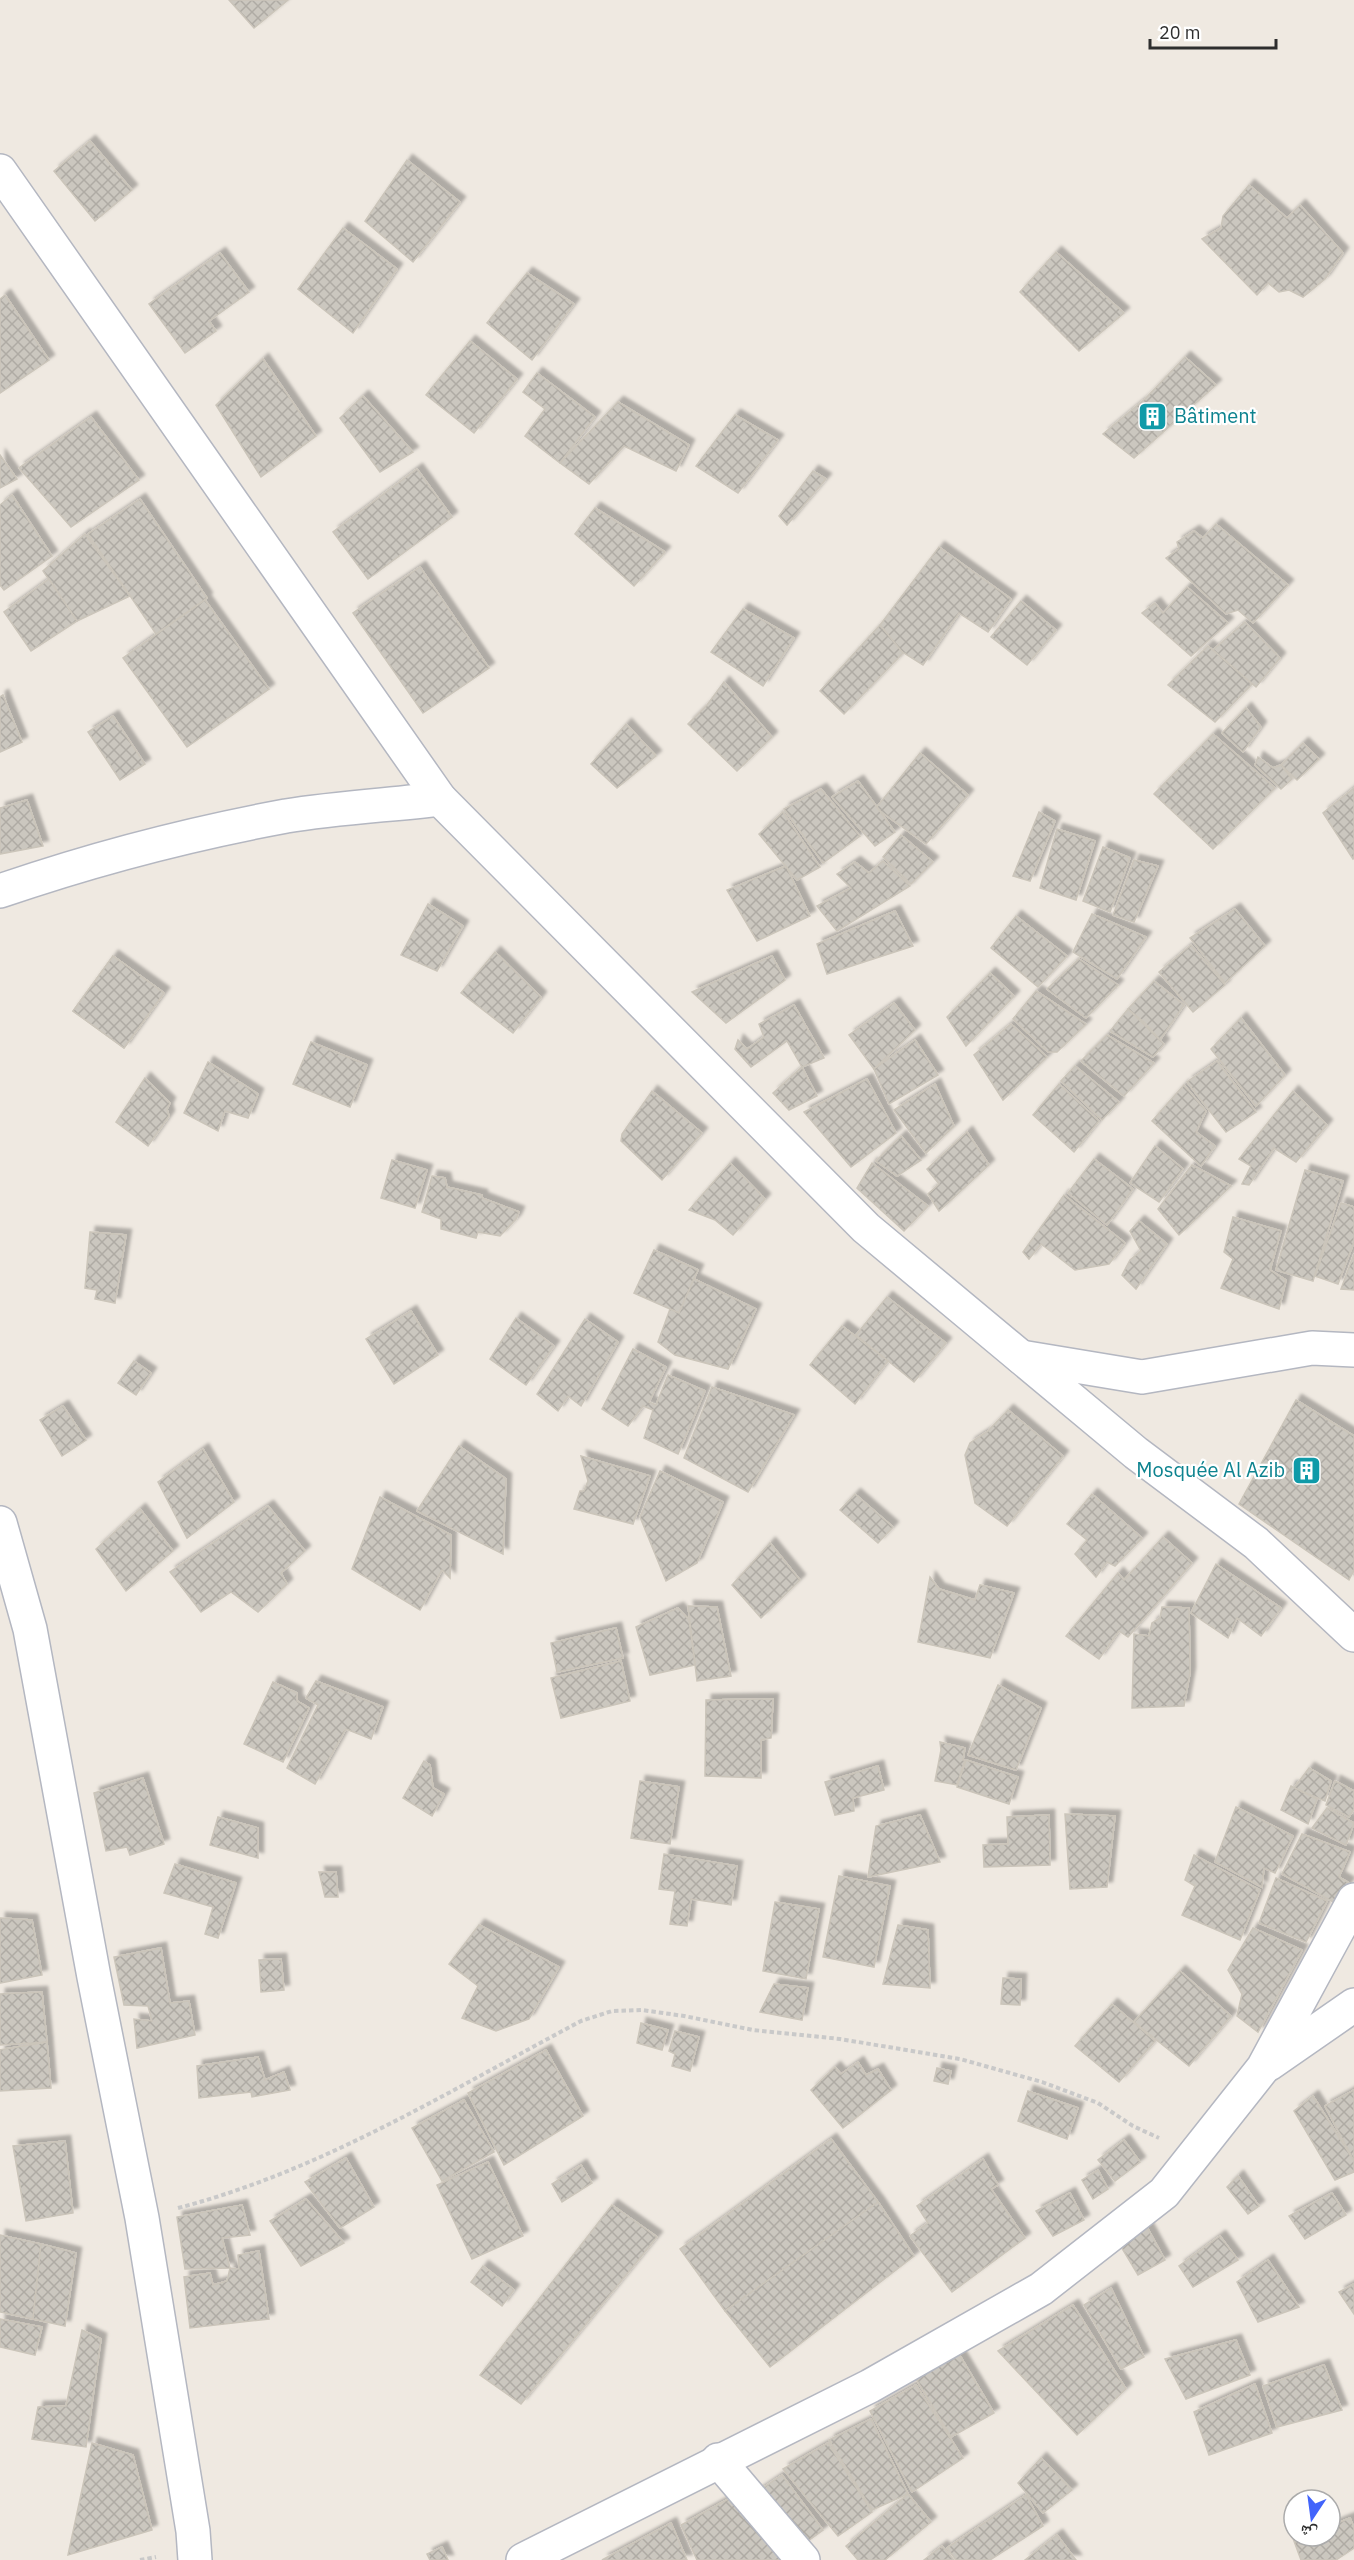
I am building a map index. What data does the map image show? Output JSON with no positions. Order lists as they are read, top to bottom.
{
  "places": {
    "building": ["Bâtiment", "Mosquée Al Azib"]
  },
  "scale_bar": "20 m",
  "north": "bottom"
}
